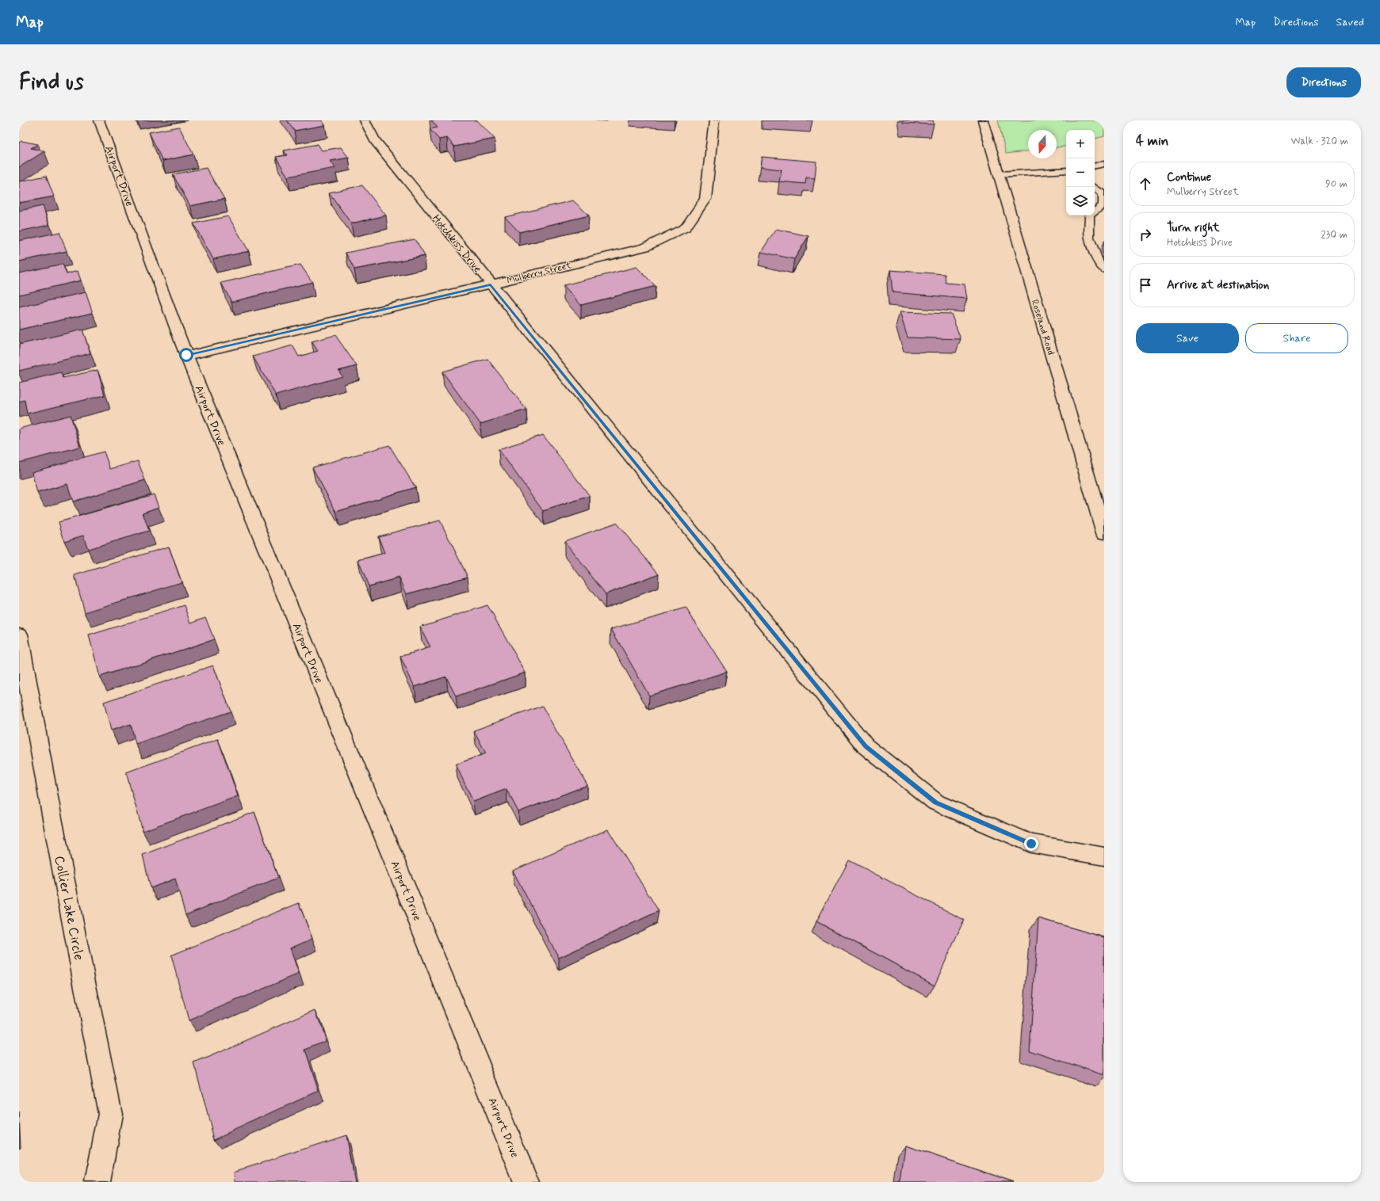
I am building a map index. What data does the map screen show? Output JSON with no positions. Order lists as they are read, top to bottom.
{
  "streets": {
    "street": [
      "Airport Drive",
      "Hotchkiss Drive",
      "Mulberry Street",
      "Roseland Road",
      "Collier Lake Circle"
    ]
  },
  "crossings": [
    ["Airport Drive", "Mulberry Street"],
    ["Hotchkiss Drive", "Mulberry Street"]
  ],
  "north": "bottom",
  "page": {
    "header": "Map",
    "nav": ["Map", "Directions", "Saved"],
    "buttons": [
      "Directions",
      ["Save", "Share"]
    ],
    "title": "Find us",
    "heading": ["4 min", "Walk · 320 m"],
    "map_buttons": ["+", "−"],
    "list": [
      ["Continue", "Mulberry Street", "90 m"],
      ["Turn right", "Hotchkiss Drive", "230 m"],
      "Arrive at destination"
    ]
  }
}
